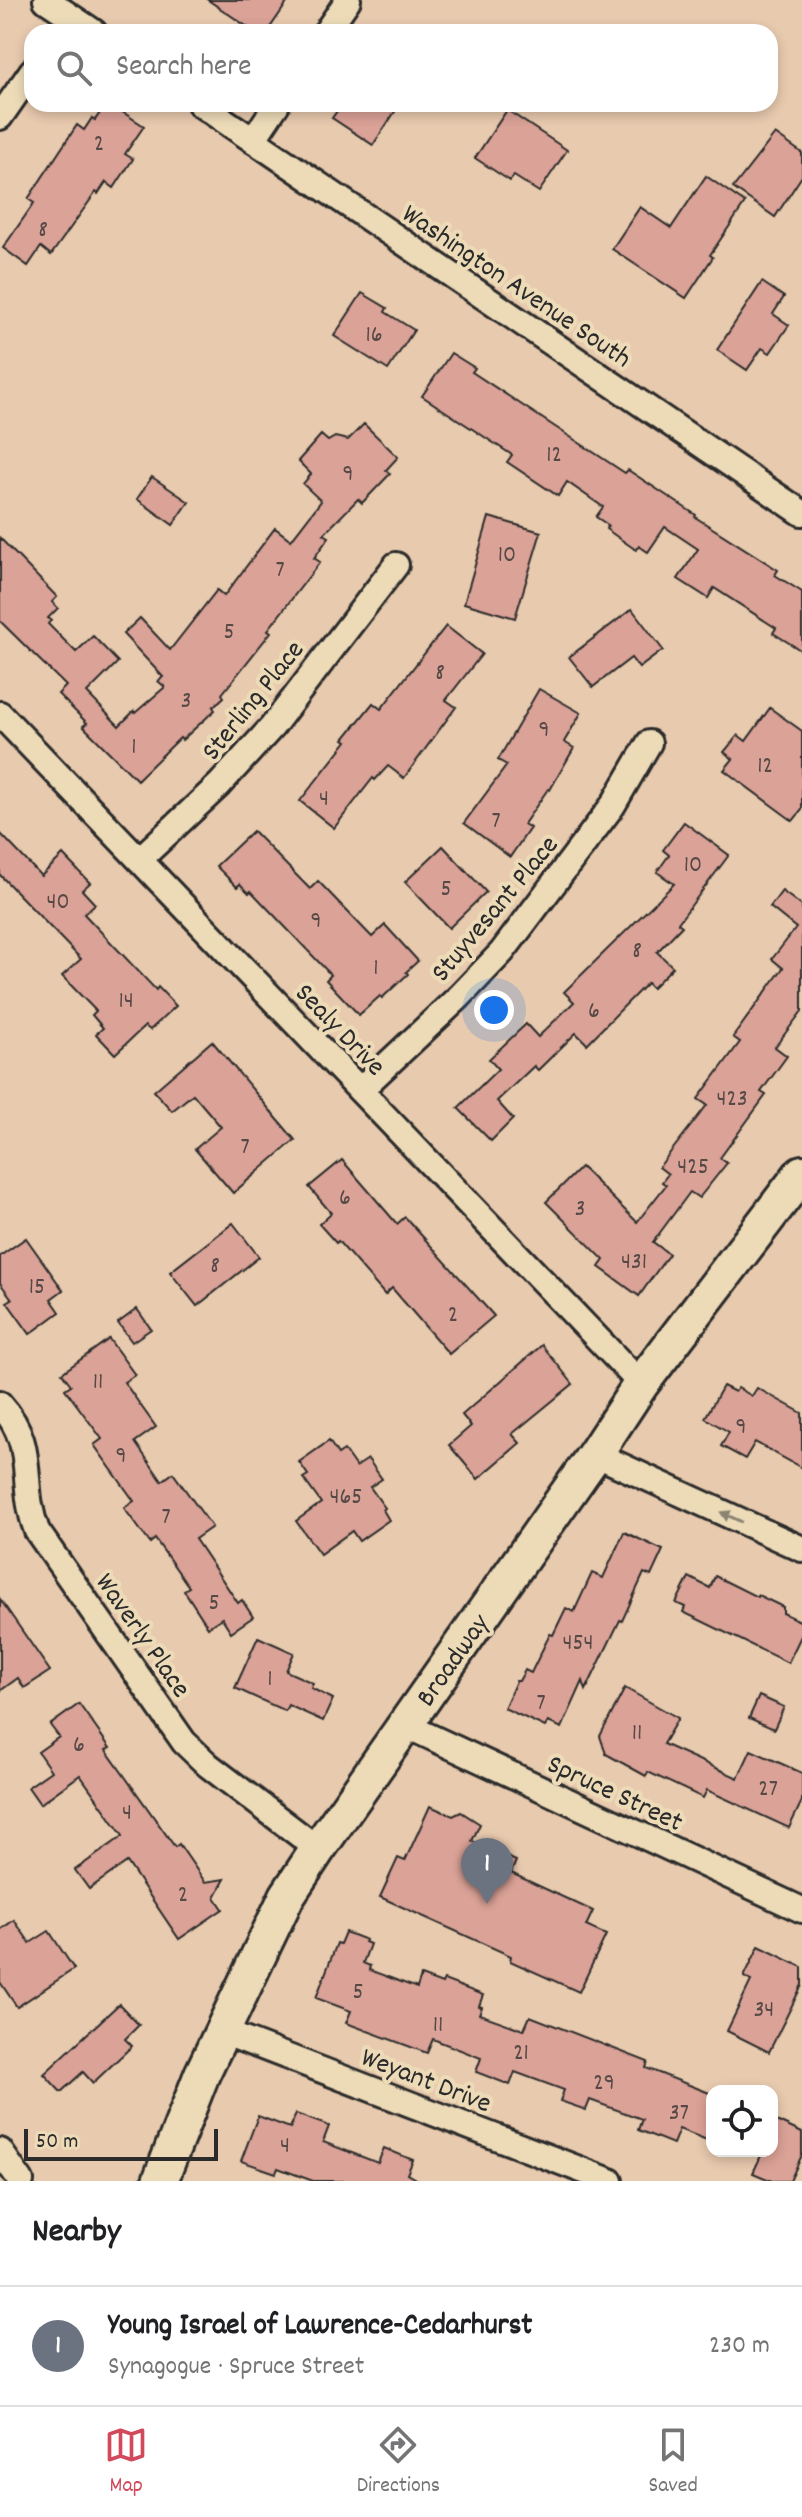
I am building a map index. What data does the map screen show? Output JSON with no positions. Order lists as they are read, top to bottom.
{
  "streets": {
    "main road": ["Broadway"],
    "street": [
      "Washington Avenue South",
      "Sterling Place",
      "Stuyvesant Place",
      "Sealy Drive",
      "Waverly Place",
      "Spruce Street",
      "Weyant Drive"
    ]
  },
  "crossings": [
    ["Sterling Place", "Sealy Drive"],
    ["Stuyvesant Place", "Sealy Drive"],
    ["Sealy Drive", "Broadway"],
    ["Waverly Place", "Broadway"],
    ["Broadway", "Spruce Street"],
    ["Broadway", "Weyant Drive"]
  ],
  "house_numbers": [
    "2",
    "8",
    "16",
    "12",
    "9",
    "10",
    "7",
    "5",
    "8",
    "3",
    "9",
    "1",
    "12",
    "4",
    "7",
    "10",
    "5",
    "40",
    "9",
    "8",
    "1",
    "14",
    "6",
    "423",
    "7",
    "425",
    "6",
    "3",
    "431",
    "8",
    "15",
    "2",
    "11",
    "9",
    "9",
    "465",
    "7",
    "5",
    "454",
    "1",
    "7",
    "11",
    "6",
    "27",
    "4",
    "2",
    "5",
    "34",
    "11",
    "21",
    "29",
    "37",
    "4"
  ],
  "scale_bar": "50 m",
  "page": {
    "search": "Search here",
    "pins": "1",
    "scale": "50 m",
    "heading": "Nearby",
    "list": [
      {
        "mark": "1",
        "name": "Young Israel of Lawrence-Cedarhurst",
        "note": "Synagogue · Spruce Street",
        "value": "230 m"
      }
    ],
    "nav": ["Map", "Directions", "Saved"]
  }
}
